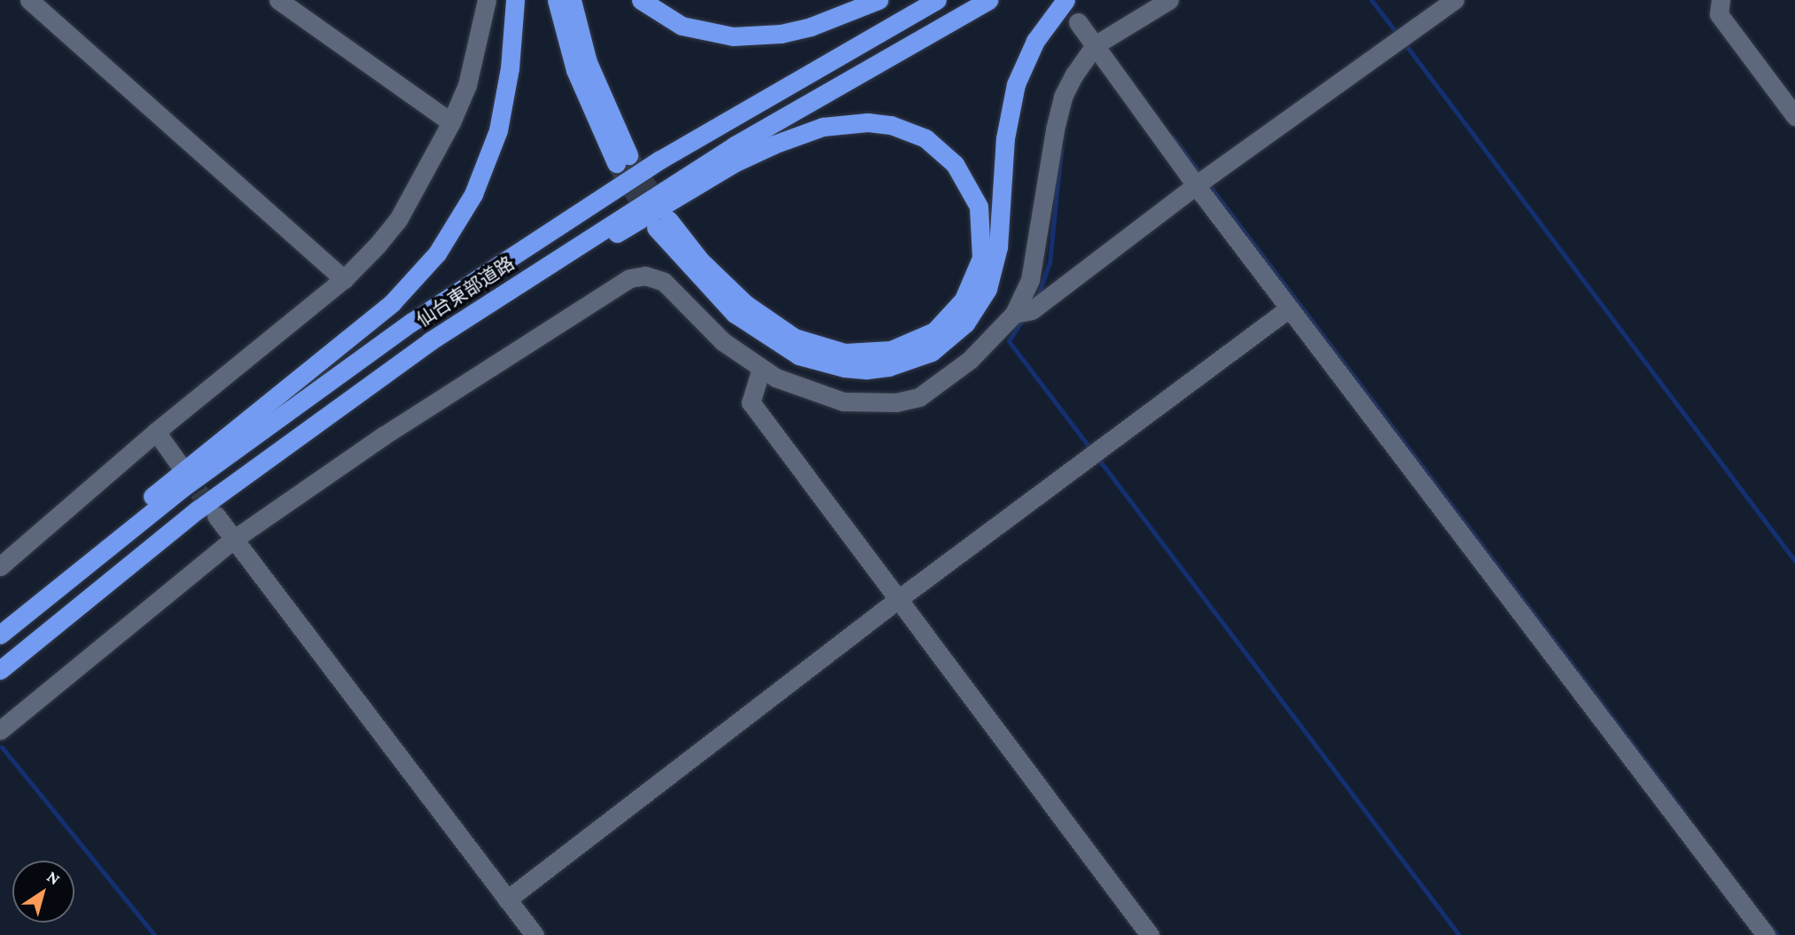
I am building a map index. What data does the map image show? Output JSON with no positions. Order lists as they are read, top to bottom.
{
  "streets": {
    "highway": ["仙台東部道路"]
  },
  "north": "top right"
}
